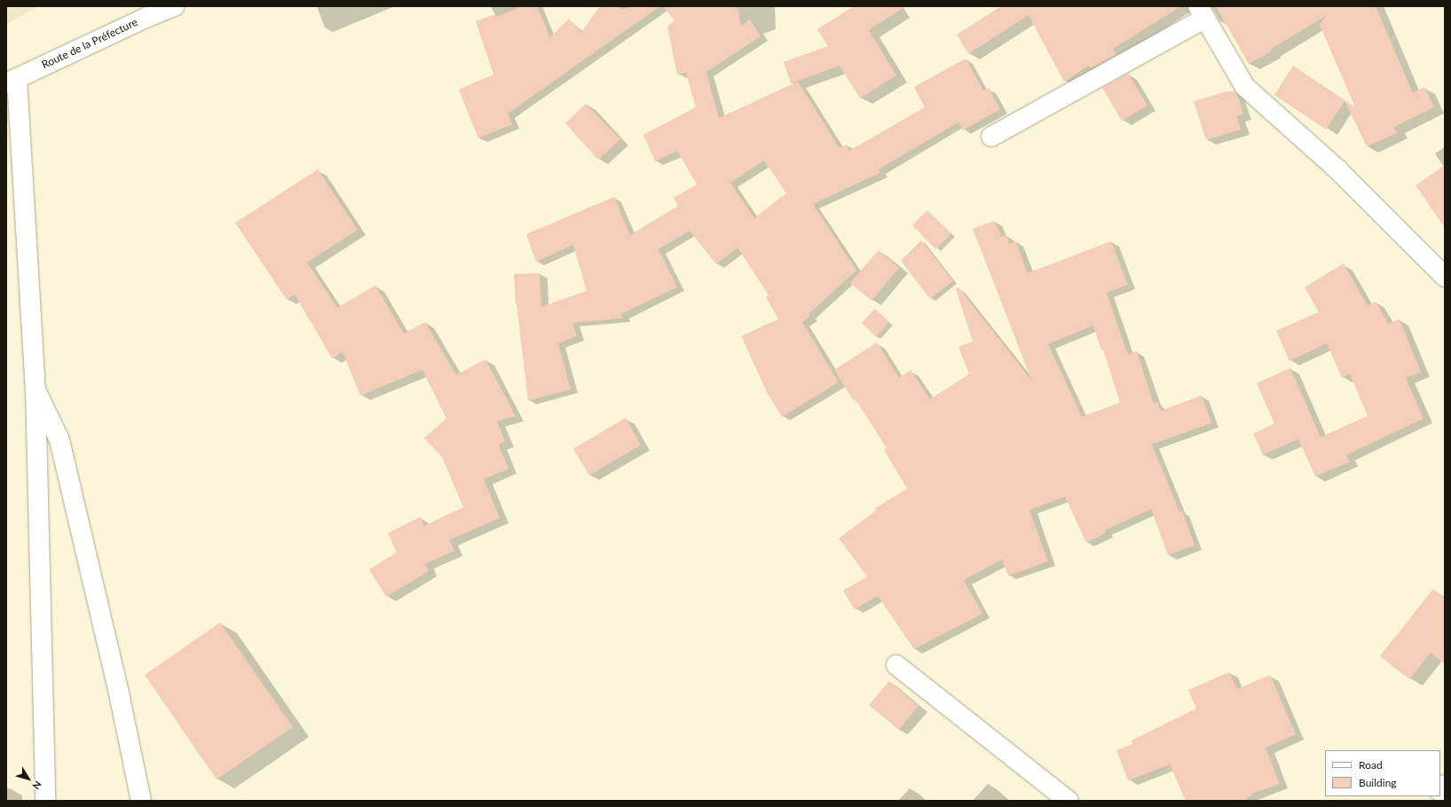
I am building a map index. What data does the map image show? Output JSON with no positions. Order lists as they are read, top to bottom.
{
  "streets": {
    "street": ["Route de la Préfecture"]
  },
  "legend": ["Road", "Building"],
  "north": "bottom right"
}
